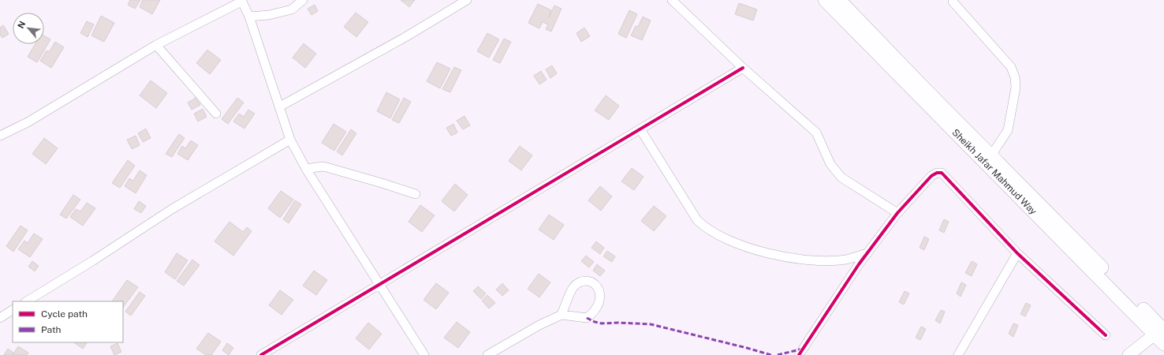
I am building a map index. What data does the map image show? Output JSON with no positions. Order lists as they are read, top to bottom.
{
  "streets": {
    "main road": ["Sheikh Jafar Mahmud Way"]
  },
  "legend": ["Cycle path", "Path"],
  "north": "top left"
}
